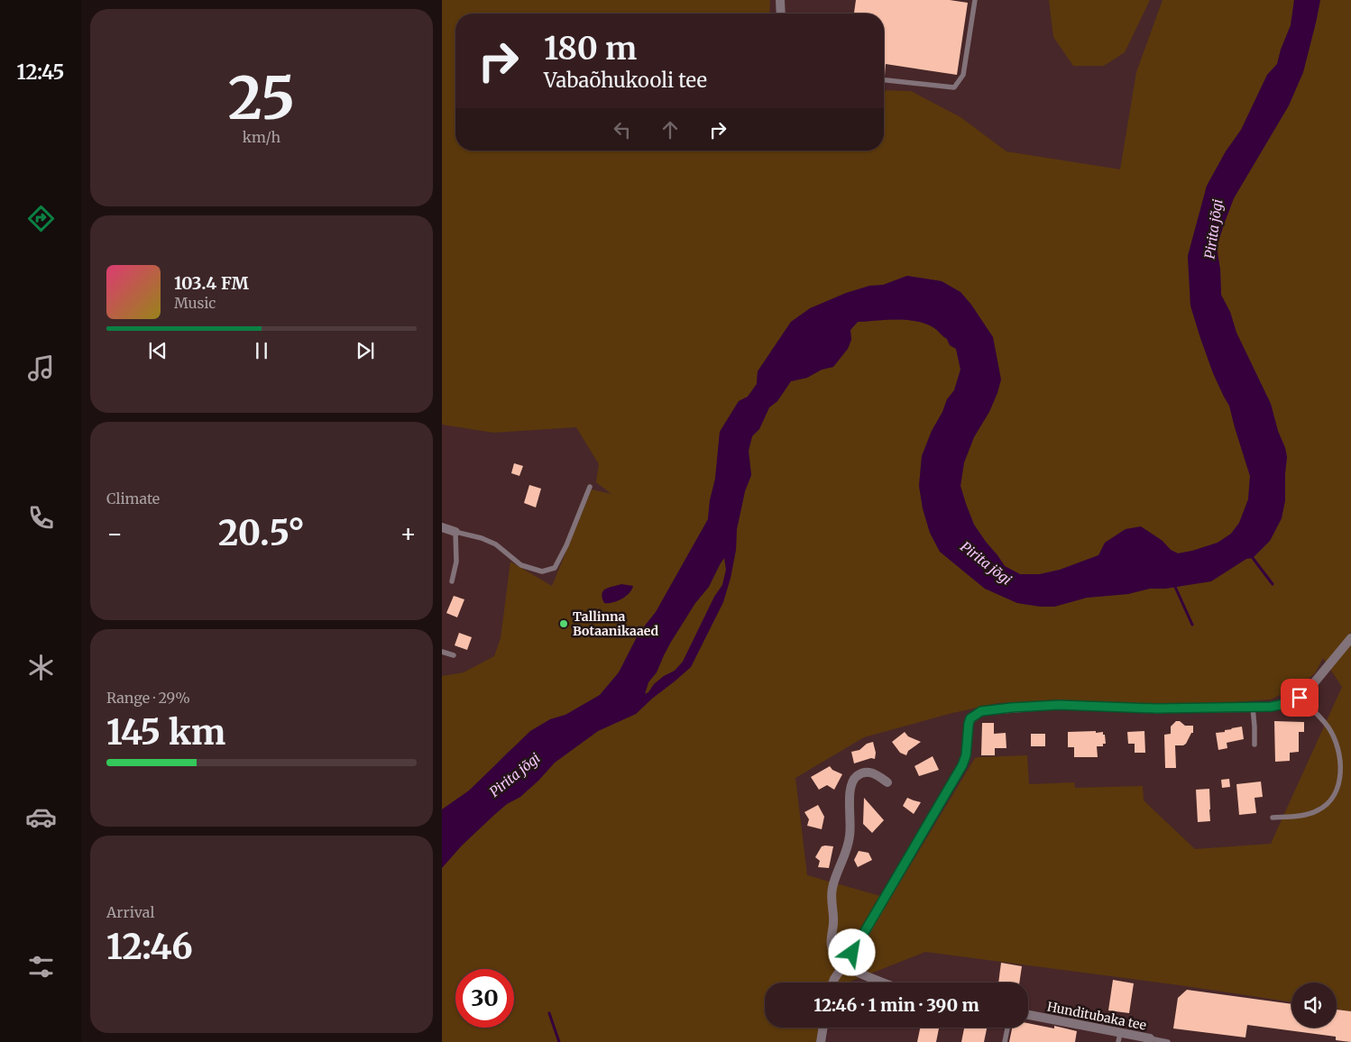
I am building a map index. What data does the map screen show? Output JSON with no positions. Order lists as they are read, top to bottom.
{
  "streets": {
    "street": ["Hunditubaka tee"]
  },
  "water": ["Pirita jõgi"],
  "places": ["Tallinna Botaanikaaed"],
  "page": {
    "tabs": "12:45",
    "tile": [
      ["25", "km/h"],
      "Climate",
      ["Range · 29%", "145 km"],
      ["Arrival", "12:46"]
    ],
    "turn": ["180 m", "Vabaõhukooli tee"],
    "song": ["103.4 FM", "Music"],
    "heat": ["−", "20.5°", "+"],
    "limit": "30",
    "trip": "12:46 · 1 min · 390 m"
  }
}
